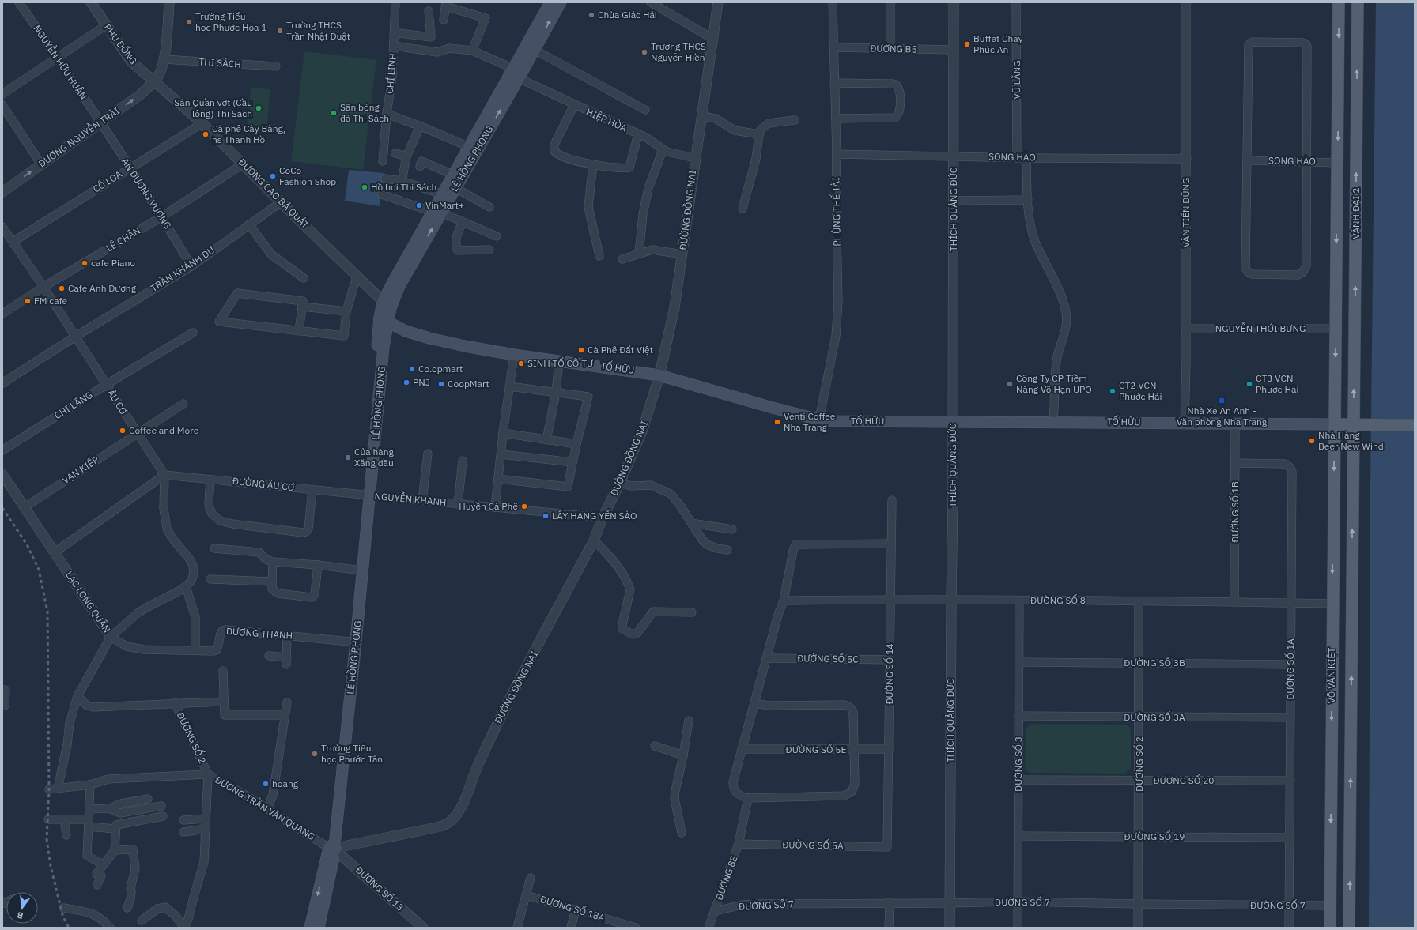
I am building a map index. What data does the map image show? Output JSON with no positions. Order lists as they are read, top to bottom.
{
  "streets": {
    "main road": [
      "LÊ HỒNG PHONG",
      "VÀNH ĐAI 2",
      "TỐ HỮU",
      "VÕ VĂN KIỆT"
    ],
    "street": [
      "PHÙ ĐỔNG",
      "ĐƯỜNG B5",
      "NGUYỄN HỮU HUÂN",
      "THI SÁCH",
      "CHÍ LINH",
      "VŨ LĂNG",
      "HIỆP HÒA",
      "ĐƯỜNG NGUYỄN TRÃI",
      "SONG HÀO",
      "CỔ LOA",
      "AN DƯƠNG VƯƠNG",
      "ĐƯỜNG CAO BÁ QUÁT",
      "THÍCH QUẢNG ĐỨC",
      "ĐƯỜNG ĐỒNG NAI",
      "PHÙNG THẾ TÀI",
      "VĂN TIẾN DŨNG",
      "LÊ CHÂN",
      "TRẦN KHÁNH DƯ",
      "NGUYỄN THỚI BƯNG",
      "ÂU CƠ",
      "CHI LĂNG",
      "VẠN KIẾP",
      "ĐƯỜNG ÂU CƠ",
      "NGUYỄN KHANH",
      "ĐƯỜNG SỐ 1B",
      "ĐƯỜNG SỐ 8",
      "LẠC LONG QUÂN",
      "DƯƠNG THANH",
      "ĐƯỜNG SỐ 5C",
      "ĐƯỜNG SỐ 3B",
      "ĐƯỜNG SỐ 1A",
      "ĐƯỜNG SỐ 14",
      "ĐƯỜNG SỐ 3A",
      "ĐƯỜNG SỐ 2",
      "ĐƯỜNG SỐ 5E",
      "ĐƯỜNG SỐ 3",
      "ĐƯỜNG SỐ 20",
      "ĐƯỜNG TRẦN VĂN QUANG",
      "ĐƯỜNG SỐ 19",
      "ĐƯỜNG SỐ 5A",
      "ĐƯỜNG 8E",
      "ĐƯỜNG SỐ 13",
      "ĐƯỜNG SỐ 7",
      "ĐƯỜNG SỐ 18A"
    ]
  },
  "crossings": [
    ["PHÙ ĐỔNG", "ĐƯỜNG NGUYỄN TRÃI"],
    ["PHÙ ĐỔNG", "ĐƯỜNG CAO BÁ QUÁT"],
    ["ĐƯỜNG B5", "THÍCH QUẢNG ĐỨC"],
    ["ĐƯỜNG B5", "PHÙNG THẾ TÀI"],
    ["NGUYỄN HỮU HUÂN", "ĐƯỜNG NGUYỄN TRÃI"],
    ["NGUYỄN HỮU HUÂN", "AN DƯƠNG VƯƠNG"],
    ["THI SÁCH", "ĐƯỜNG NGUYỄN TRÃI"],
    ["CHÍ LINH", "HIỆP HÒA"],
    ["VŨ LĂNG", "SONG HÀO"],
    ["HIỆP HÒA", "LÊ HỒNG PHONG"],
    ["HIỆP HÒA", "ĐƯỜNG ĐỒNG NAI"],
    ["ĐƯỜNG NGUYỄN TRÃI", "AN DƯƠNG VƯƠNG"],
    ["ĐƯỜNG NGUYỄN TRÃI", "ĐƯỜNG CAO BÁ QUÁT"],
    ["SONG HÀO", "THÍCH QUẢNG ĐỨC"],
    ["SONG HÀO", "PHÙNG THẾ TÀI"],
    ["SONG HÀO", "VĂN TIẾN DŨNG"],
    ["SONG HÀO", "VÀNH ĐAI 2"],
    ["LÊ HỒNG PHONG", "ĐƯỜNG CAO BÁ QUÁT"],
    ["LÊ HỒNG PHONG", "ĐƯỜNG ĐỒNG NAI"],
    ["LÊ HỒNG PHONG", "TỐ HỮU"],
    ["LÊ HỒNG PHONG", "ĐƯỜNG ÂU CƠ"],
    ["LÊ HỒNG PHONG", "NGUYỄN KHANH"],
    ["LÊ HỒNG PHONG", "DƯƠNG THANH"],
    ["LÊ HỒNG PHONG", "ĐƯỜNG TRẦN VĂN QUANG"],
    ["LÊ HỒNG PHONG", "ĐƯỜNG SỐ 13"],
    ["CỔ LOA", "AN DƯƠNG VƯƠNG"],
    ["CỔ LOA", "ĐƯỜNG CAO BÁ QUÁT"],
    ["CỔ LOA", "ÂU CƠ"],
    ["AN DƯƠNG VƯƠNG", "LÊ CHÂN"],
    ["AN DƯƠNG VƯƠNG", "TRẦN KHÁNH DƯ"],
    ["ĐƯỜNG CAO BÁ QUÁT", "LÊ CHÂN"],
    ["ĐƯỜNG CAO BÁ QUÁT", "TRẦN KHÁNH DƯ"],
    ["THÍCH QUẢNG ĐỨC", "TỐ HỮU"],
    ["THÍCH QUẢNG ĐỨC", "ĐƯỜNG SỐ 8"],
    ["THÍCH QUẢNG ĐỨC", "ĐƯỜNG SỐ 7"],
    ["ĐƯỜNG ĐỒNG NAI", "TỐ HỮU"],
    ["ĐƯỜNG ĐỒNG NAI", "NGUYỄN KHANH"],
    ["ĐƯỜNG ĐỒNG NAI", "ĐƯỜNG TRẦN VĂN QUANG"],
    ["ĐƯỜNG ĐỒNG NAI", "ĐƯỜNG SỐ 13"],
    ["PHÙNG THẾ TÀI", "TỐ HỮU"],
    ["VĂN TIẾN DŨNG", "NGUYỄN THỚI BƯNG"],
    ["VĂN TIẾN DŨNG", "TỐ HỮU"],
    ["VÀNH ĐAI 2", "NGUYỄN THỚI BƯNG"],
    ["VÀNH ĐAI 2", "TỐ HỮU"],
    ["VÀNH ĐAI 2", "VÕ VĂN KIỆT"],
    ["LÊ CHÂN", "ÂU CƠ"],
    ["TRẦN KHÁNH DƯ", "ÂU CƠ"],
    ["TỐ HỮU", "ĐƯỜNG SỐ 1B"],
    ["TỐ HỮU", "VÕ VĂN KIỆT"],
    ["ÂU CƠ", "CHI LĂNG"],
    ["ÂU CƠ", "VẠN KIẾP"],
    ["ÂU CƠ", "ĐƯỜNG ÂU CƠ"],
    ["VẠN KIẾP", "LẠC LONG QUÂN"],
    ["ĐƯỜNG ÂU CƠ", "NGUYỄN KHANH"],
    ["ĐƯỜNG SỐ 1B", "ĐƯỜNG SỐ 8"],
    ["ĐƯỜNG SỐ 1B", "ĐƯỜNG SỐ 1A"],
    ["ĐƯỜNG SỐ 8", "ĐƯỜNG SỐ 1A"],
    ["ĐƯỜNG SỐ 8", "ĐƯỜNG SỐ 14"],
    ["ĐƯỜNG SỐ 8", "VÕ VĂN KIỆT"],
    ["ĐƯỜNG SỐ 8", "ĐƯỜNG SỐ 2"],
    ["ĐƯỜNG SỐ 8", "ĐƯỜNG SỐ 3"],
    ["LẠC LONG QUÂN", "DƯƠNG THANH"],
    ["LẠC LONG QUÂN", "ĐƯỜNG TRẦN VĂN QUANG"],
    ["ĐƯỜNG SỐ 5C", "ĐƯỜNG SỐ 14"],
    ["ĐƯỜNG SỐ 3B", "ĐƯỜNG SỐ 1A"],
    ["ĐƯỜNG SỐ 3B", "ĐƯỜNG SỐ 2"],
    ["ĐƯỜNG SỐ 3B", "ĐƯỜNG SỐ 3"],
    ["ĐƯỜNG SỐ 1A", "ĐƯỜNG SỐ 3A"],
    ["ĐƯỜNG SỐ 1A", "ĐƯỜNG SỐ 20"],
    ["ĐƯỜNG SỐ 1A", "ĐƯỜNG SỐ 19"],
    ["ĐƯỜNG SỐ 1A", "ĐƯỜNG SỐ 7"],
    ["ĐƯỜNG SỐ 14", "ĐƯỜNG SỐ 5E"],
    ["ĐƯỜNG SỐ 14", "ĐƯỜNG SỐ 5A"],
    ["VÕ VĂN KIỆT", "ĐƯỜNG SỐ 7"],
    ["ĐƯỜNG SỐ 3A", "ĐƯỜNG SỐ 2"],
    ["ĐƯỜNG SỐ 3A", "ĐƯỜNG SỐ 3"],
    ["ĐƯỜNG SỐ 2", "ĐƯỜNG SỐ 20"],
    ["ĐƯỜNG SỐ 2", "ĐƯỜNG TRẦN VĂN QUANG"],
    ["ĐƯỜNG SỐ 2", "ĐƯỜNG SỐ 19"],
    ["ĐƯỜNG SỐ 2", "ĐƯỜNG SỐ 7"],
    ["ĐƯỜNG SỐ 3", "ĐƯỜNG SỐ 20"],
    ["ĐƯỜNG SỐ 3", "ĐƯỜNG SỐ 19"],
    ["ĐƯỜNG SỐ 3", "ĐƯỜNG SỐ 7"],
    ["ĐƯỜNG TRẦN VĂN QUANG", "ĐƯỜNG SỐ 13"],
    ["ĐƯỜNG SỐ 5A", "ĐƯỜNG 8E"],
    ["ĐƯỜNG 8E", "ĐƯỜNG SỐ 7"]
  ],
  "places": {
    "other": [
      "Chùa Giác Hải",
      "Trường Tiểu học Phước Hòa 1",
      "Trường THCS Trần Nhật Duật",
      "Buffet Chay Phúc An",
      "Trường THCS Nguyễn Hiền",
      "Sân Quần vợt (Cầu lông) Thi Sách",
      "Sân bóng đá Thi Sách",
      "Cà phê Cây Bàng, hs Thanh Hồ",
      "CoCo Fashion Shop",
      "Hồ bơi Thi Sách",
      "VinMart+",
      "cafe Piano",
      "Cafe Ánh Dương",
      "FM cafe",
      "Cà Phê Đất Việt",
      "SINH TỐ CÔ TƯ",
      "Co.opmart",
      "PNJ",
      "CoopMart",
      "Công Ty CP Tiềm Năng Vô Hạn UPO",
      "CT3 VCN Phước Hải",
      "CT2 VCN Phước Hải",
      "Venti Coffee Nha Trang",
      "Coffee and More",
      "Nhà Hàng Beer New Wind",
      "Cửa hàng Xăng dầu",
      "Huyền Cà Phê",
      "LẤY HÀNG YẾN SÀO",
      "Trường Tiểu học Phước Tân",
      "hoang"
    ],
    "transit": ["Nhà Xe An Anh - Văn phòng Nha Trang"]
  },
  "north": "bottom"
}
